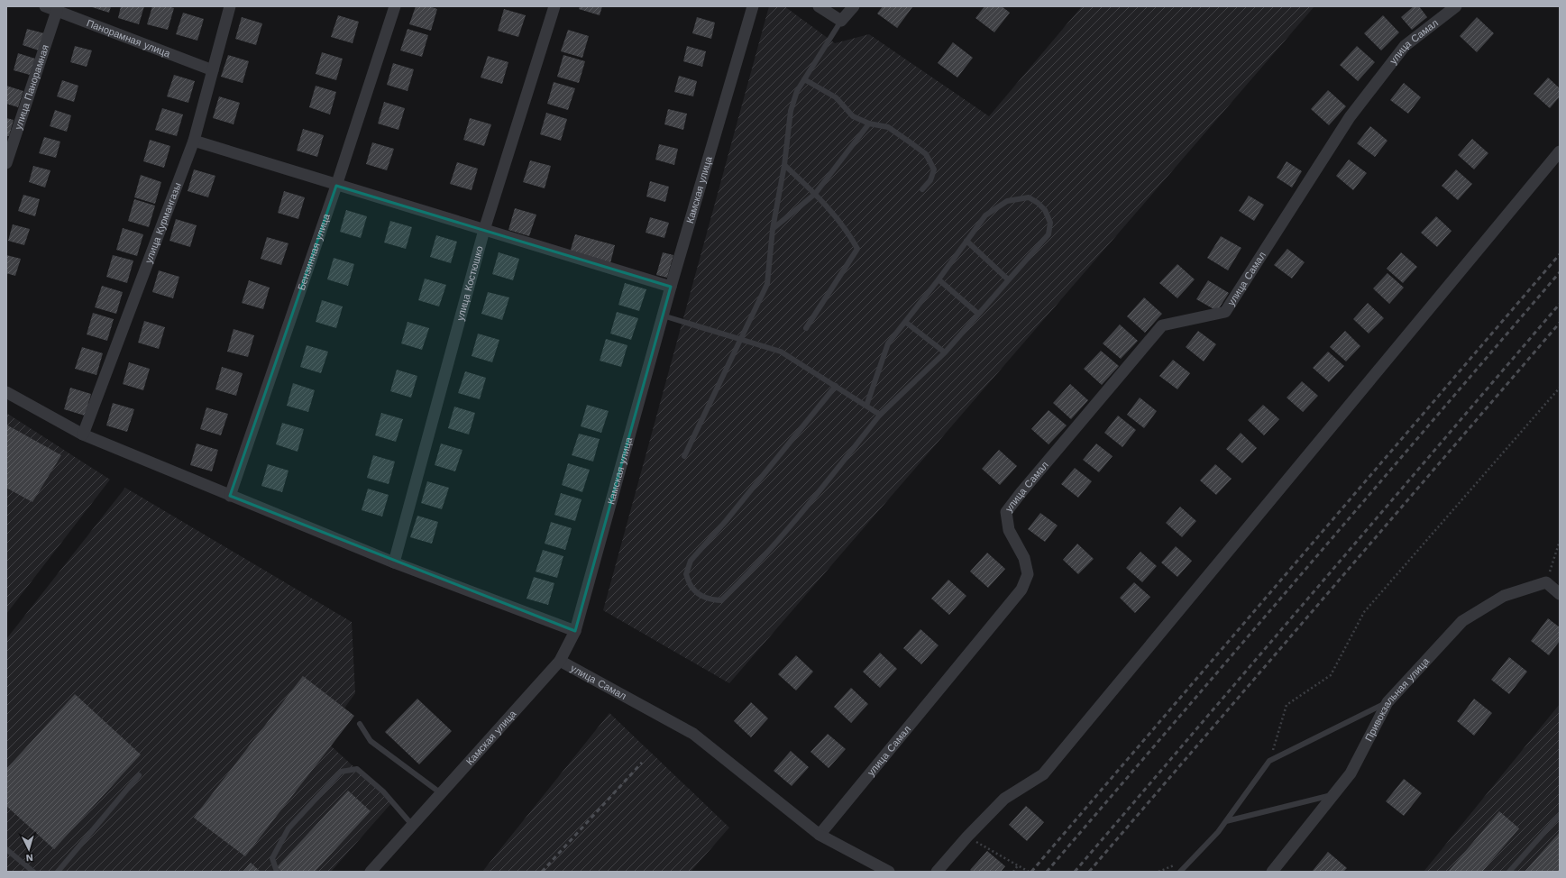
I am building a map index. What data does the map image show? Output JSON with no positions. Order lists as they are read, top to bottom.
{
  "streets": {
    "street": [
      "Панорамная улица",
      "улица Самал",
      "улица Панорамная",
      "Камская улица",
      "улица Курмангазы",
      "Бензинная улица",
      "улица Костюшко",
      "Привокзальная улица"
    ]
  },
  "crossings": [
    ["Панорамная улица", "улица Панорамная"],
    ["Панорамная улица", "улица Курмангазы"],
    ["улица Самал", "Камская улица"]
  ],
  "north": "bottom"
}
